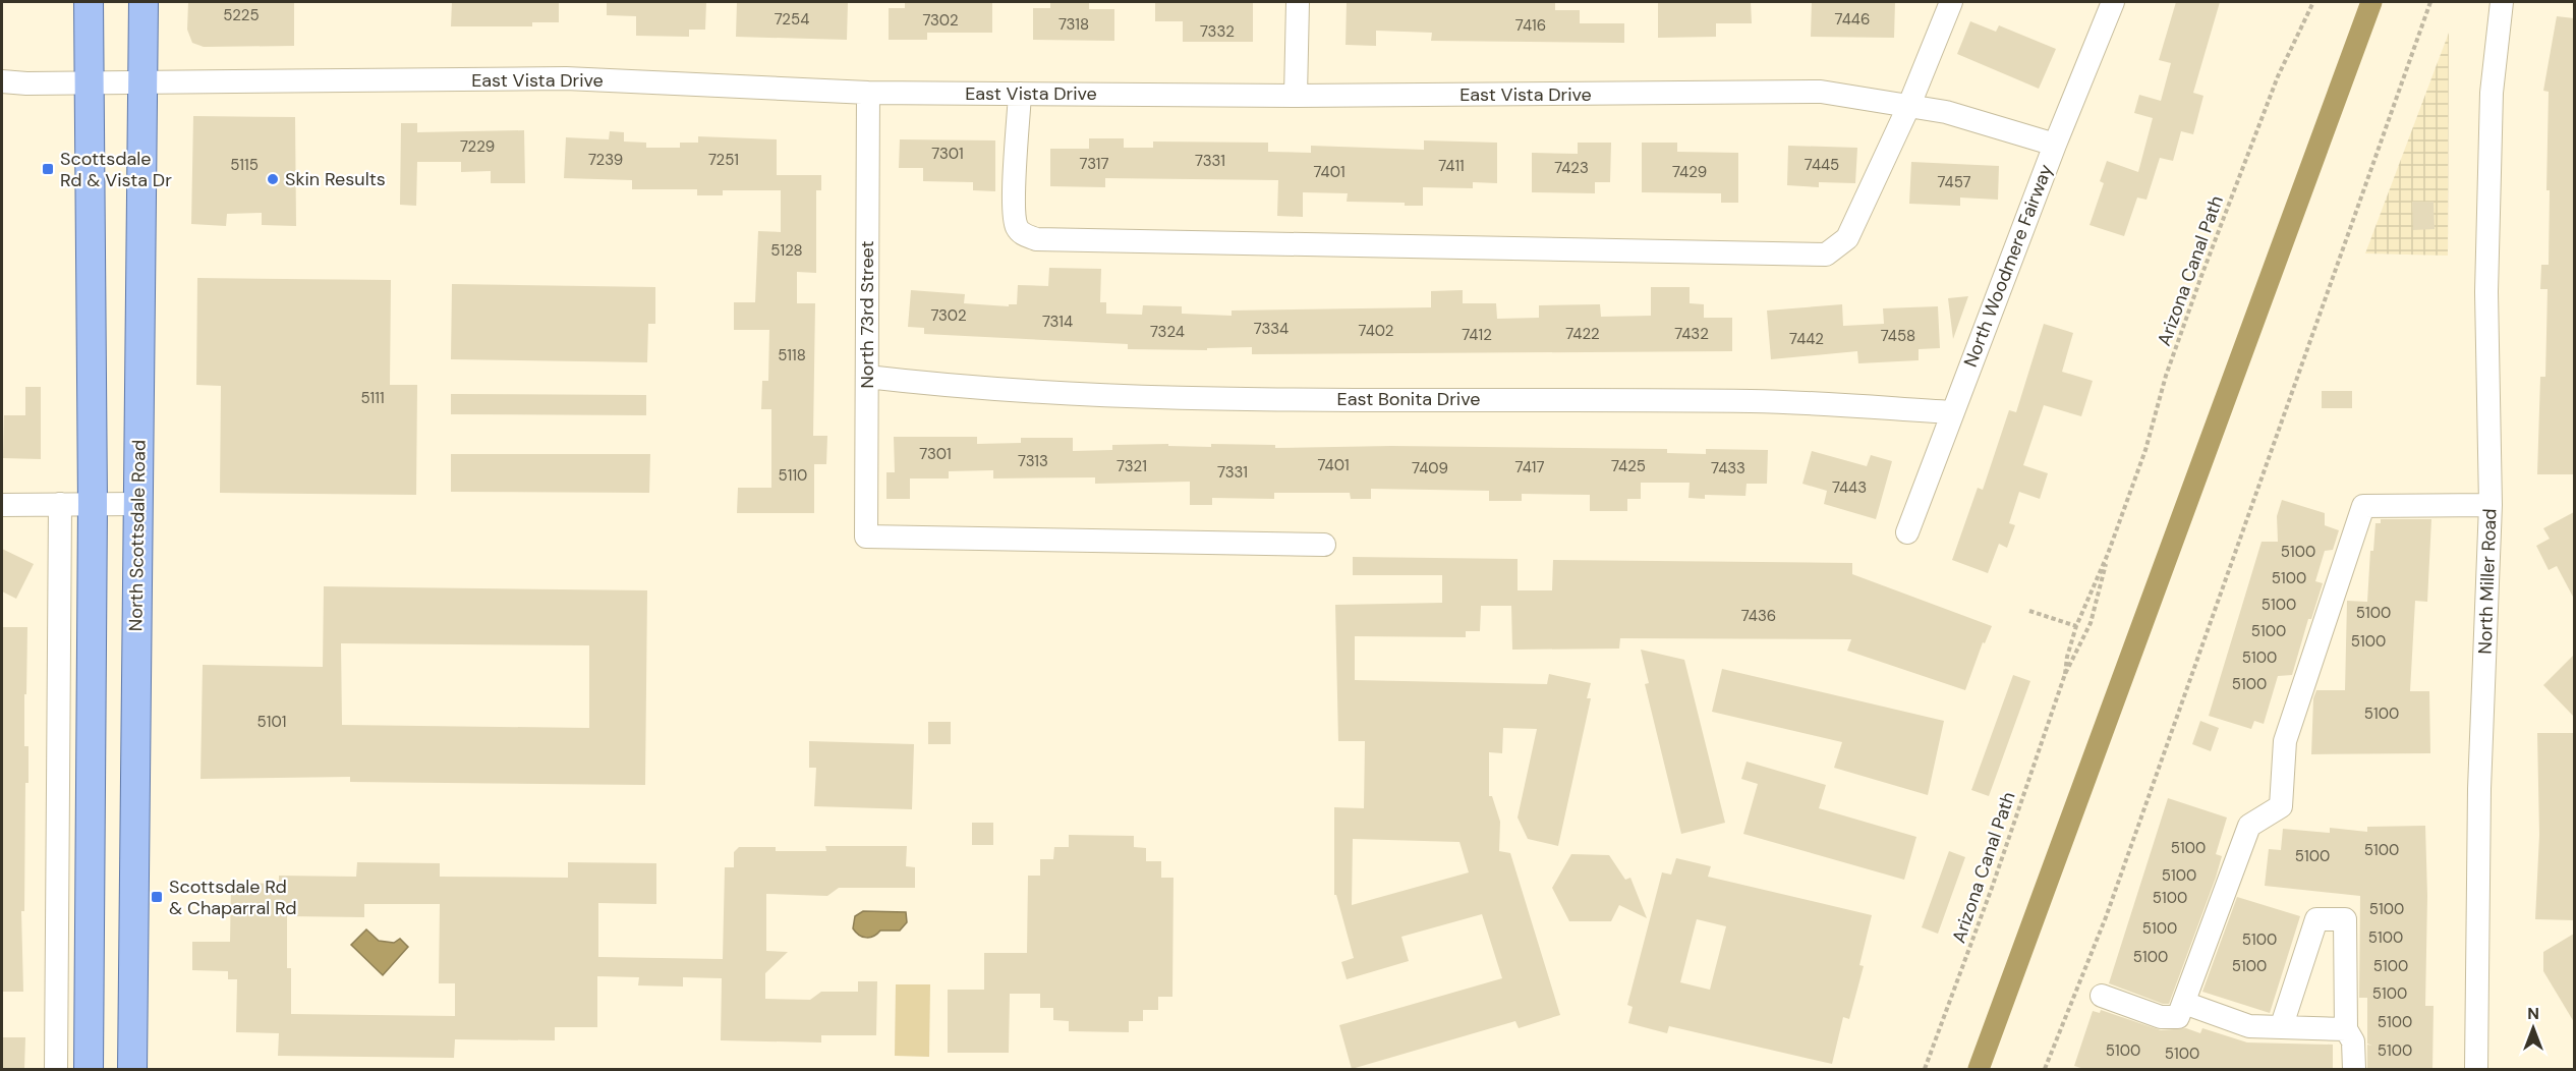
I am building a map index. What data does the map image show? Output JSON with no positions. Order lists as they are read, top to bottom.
{
  "streets": {
    "main road": ["North Scottsdale Road"],
    "street": [
      "East Vista Drive",
      "North Woodmere Fairway",
      "North 73rd Street",
      "East Bonita Drive",
      "North Miller Road"
    ],
    "path": ["Arizona Canal Path"]
  },
  "crossings": [
    ["East Vista Drive", "North Woodmere Fairway"],
    ["East Vista Drive", "North 73rd Street"],
    ["East Vista Drive", "North Scottsdale Road"],
    ["North Woodmere Fairway", "East Bonita Drive"],
    ["North 73rd Street", "East Bonita Drive"]
  ],
  "places": {
    "transit": ["Scottsdale Rd & Vista Dr", "Scottsdale Rd & Chaparral Rd"],
    "other": ["Skin Results"]
  },
  "house_numbers": [
    "5225",
    "7254",
    "7446",
    "7302",
    "7318",
    "7416",
    "7332",
    "7229",
    "7301",
    "7239",
    "7251",
    "7331",
    "7317",
    "5115",
    "7445",
    "7411",
    "7423",
    "7401",
    "7429",
    "7457",
    "5128",
    "7302",
    "7314",
    "7334",
    "7402",
    "7324",
    "7422",
    "7432",
    "7412",
    "7458",
    "7442",
    "5118",
    "5111",
    "7301",
    "7313",
    "7401",
    "7321",
    "7425",
    "7417",
    "7409",
    "7433",
    "7331",
    "5110",
    "7443",
    "5100",
    "5100",
    "5100",
    "5100",
    "7436",
    "5100",
    "5100",
    "5100",
    "5100",
    "5100",
    "5101",
    "5100",
    "5100",
    "5100",
    "5100",
    "5100",
    "5100",
    "5100",
    "5100",
    "5100",
    "5100",
    "5100",
    "5100",
    "5100",
    "5100",
    "5100",
    "5100",
    "5100"
  ],
  "north": "top"
}
